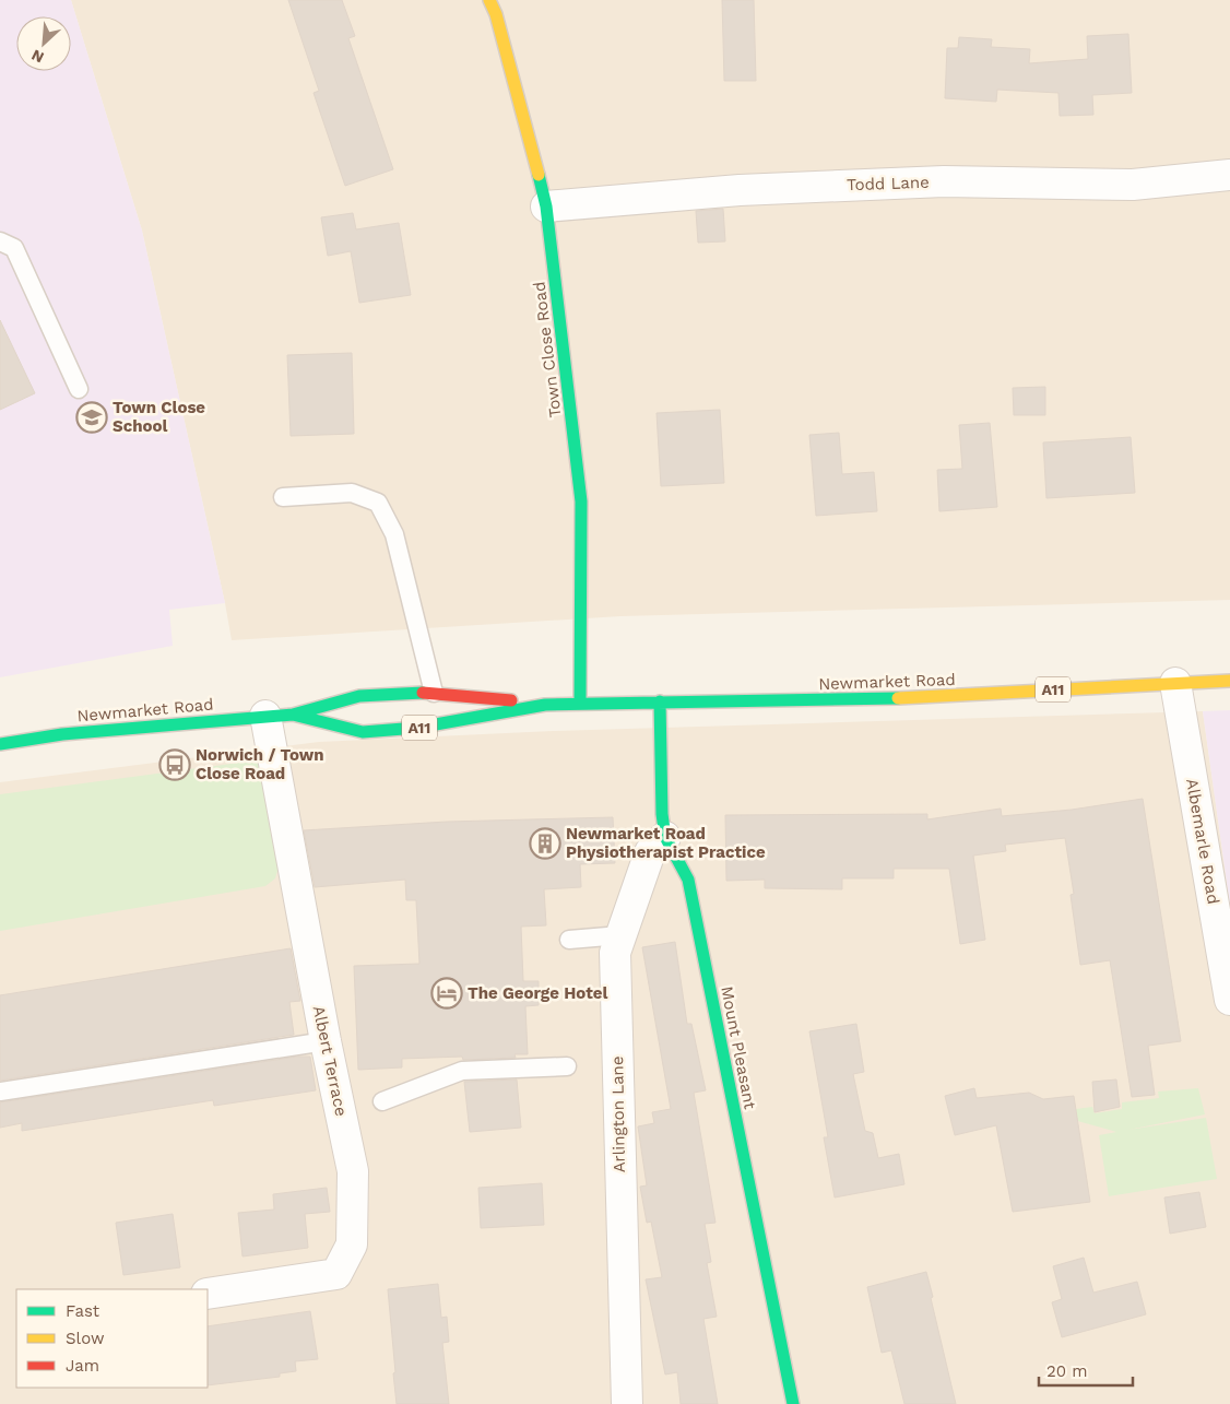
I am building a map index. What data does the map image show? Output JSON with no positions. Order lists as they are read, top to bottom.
{
  "streets": {
    "main road": [
      "Town Close Road",
      "Newmarket Road",
      "A11",
      "Mount Pleasant"
    ],
    "street": [
      "Todd Lane",
      "Albemarle Road",
      "Albert Terrace",
      "Arlington Lane"
    ]
  },
  "crossings": [
    ["Todd Lane", "Town Close Road"],
    ["Town Close Road", "Newmarket Road"],
    ["Newmarket Road", "Albemarle Road"],
    ["Newmarket Road", "Mount Pleasant"],
    ["Newmarket Road", "Albert Terrace"],
    ["Mount Pleasant", "Arlington Lane"]
  ],
  "places": {
    "school or university": ["Town Close School"],
    "bus stop": ["Norwich / Town Close Road"],
    "building": ["Newmarket Road Physiotherapist Practice"],
    "hotel": ["The George Hotel"]
  },
  "legend": ["Fast", "Slow", "Jam"],
  "scale_bar": "20 m",
  "north": "bottom left"
}
